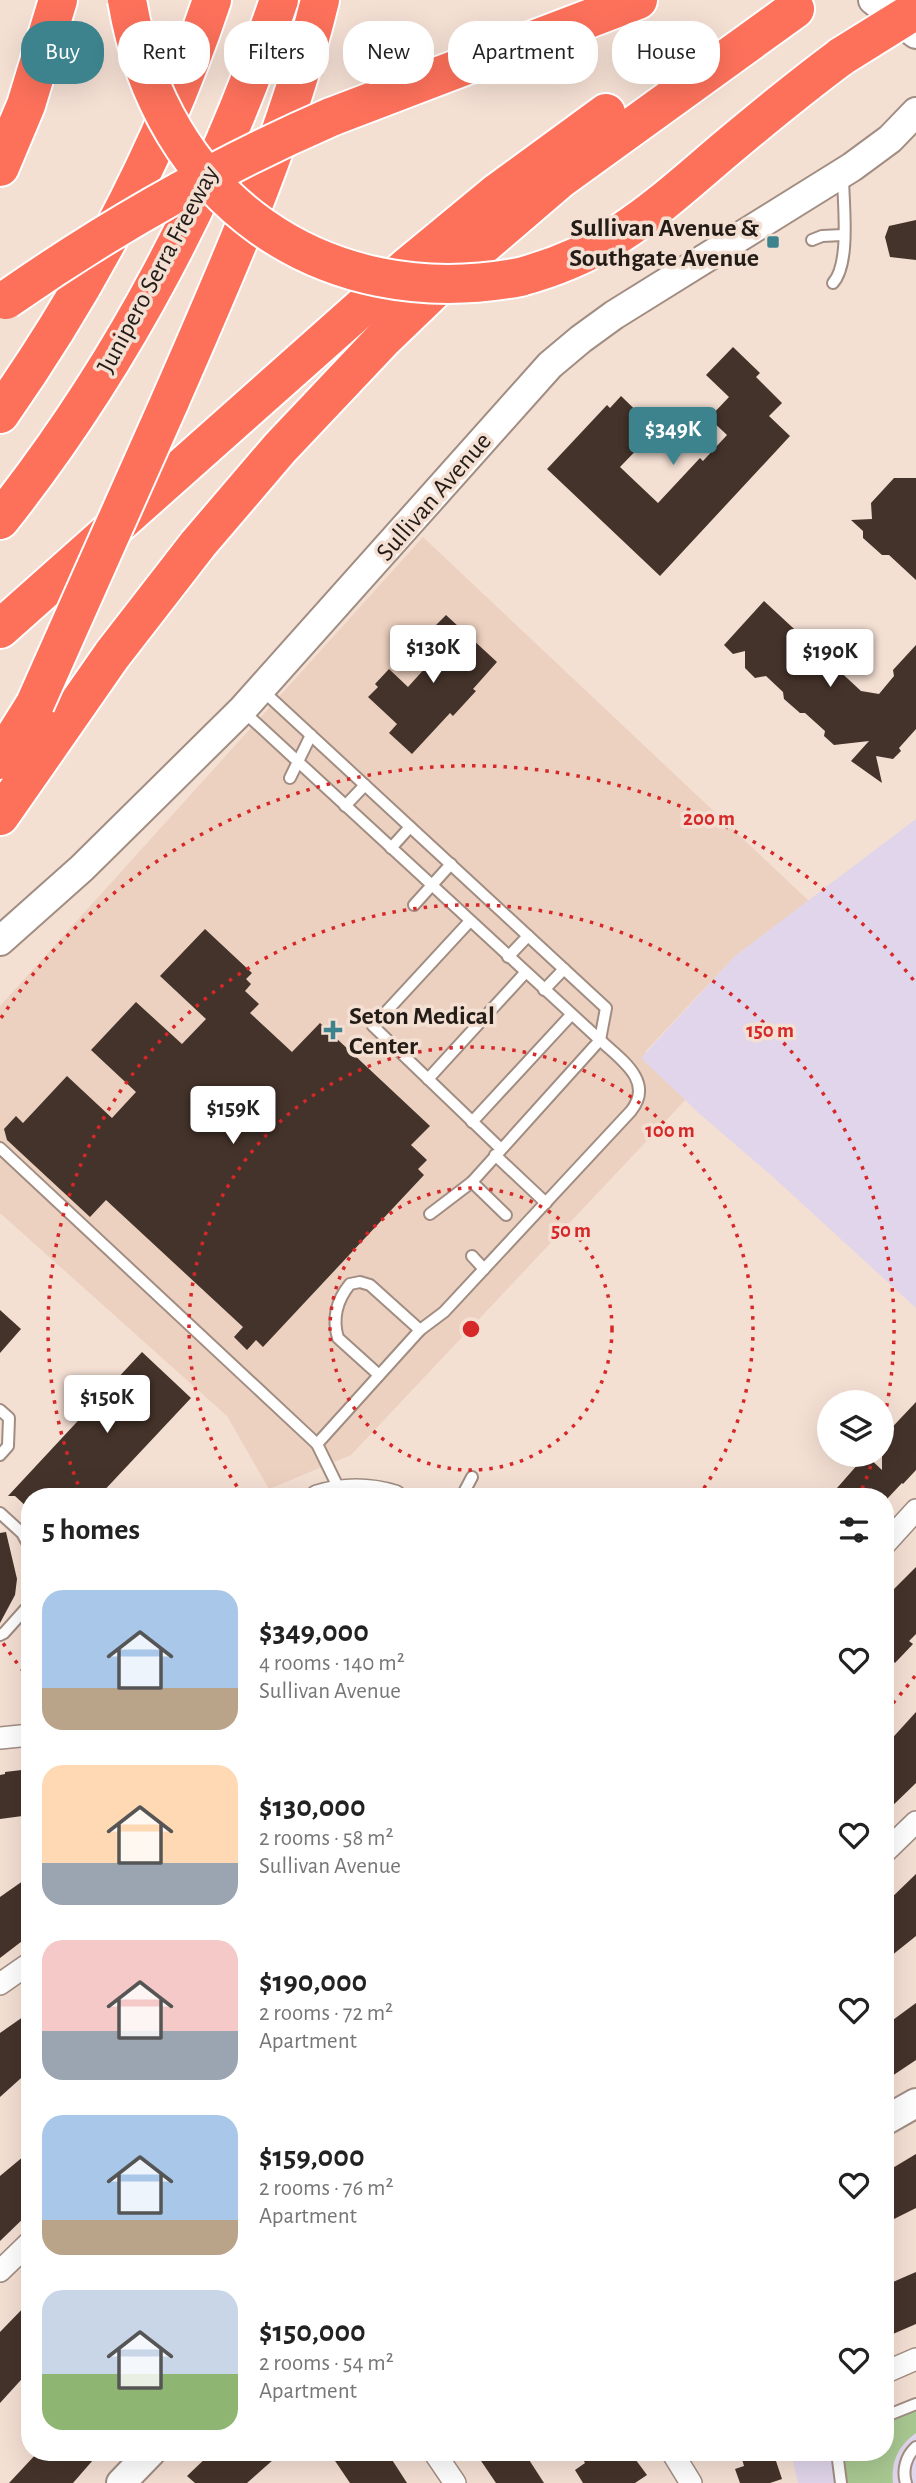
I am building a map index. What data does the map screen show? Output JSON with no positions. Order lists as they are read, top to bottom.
{
  "streets": {
    "highway": ["Junipero Serra Freeway"],
    "street": ["Sullivan Avenue"]
  },
  "places": {
    "transit": ["Sullivan Avenue & Southgate Avenue"],
    "health": ["Seton Medical Center"]
  },
  "page": {
    "chip": [
      "Buy",
      "Rent",
      "Filters",
      "New",
      "Apartment",
      "House"
    ],
    "price": [
      "$349K",
      "$130K",
      "$190K",
      "$159K",
      "$150K"
    ],
    "heading": "5 homes",
    "list": [
      {
        "name": "$349,000",
        "note": "4 rooms · 140 m² · Sullivan Avenue"
      },
      {
        "name": "$130,000",
        "note": "2 rooms · 58 m² · Sullivan Avenue"
      },
      {
        "name": "$190,000",
        "note": "2 rooms · 72 m² · Apartment"
      },
      {
        "name": "$159,000",
        "note": "2 rooms · 76 m² · Apartment"
      },
      {
        "name": "$150,000",
        "note": "2 rooms · 54 m² · Apartment"
      }
    ]
  },
  "rings": [
    "200 m",
    "150 m",
    "100 m",
    "50 m"
  ]
}
